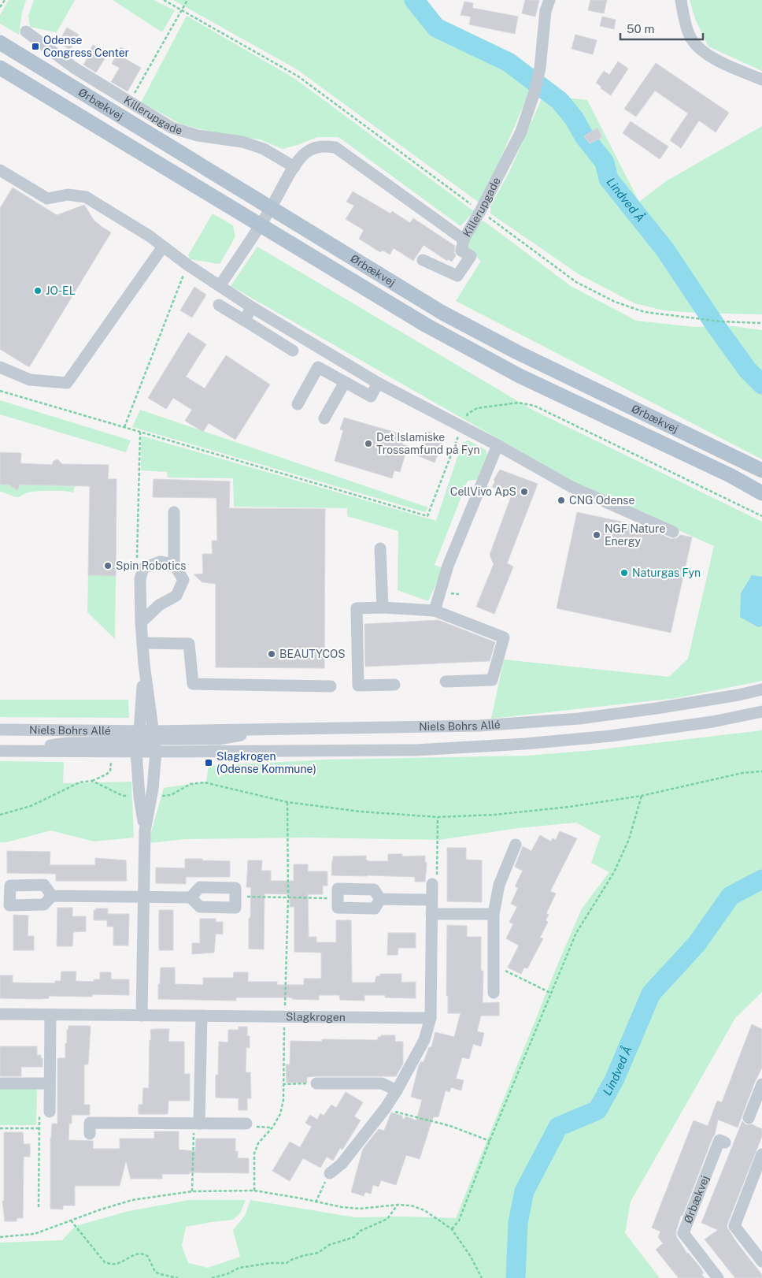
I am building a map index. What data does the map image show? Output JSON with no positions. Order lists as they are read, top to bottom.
{
  "streets": {
    "main road": ["Ørbækvej"],
    "street": ["Killerupgade", "Niels Bohrs Allé", "Slagkrogen"]
  },
  "crossings": [
    ["Ørbækvej", "Killerupgade"]
  ],
  "water": ["Lindved Å"],
  "places": {
    "transit": ["Odense Congress Center", "Slagkrogen (Odense Kommune)"],
    "other": [
      "JO-EL",
      "Det Islamiske Trossamfund på Fyn",
      "CellVivo ApS",
      "CNG Odense",
      "NGF Nature Energy",
      "Spin Robotics",
      "Naturgas Fyn",
      "BEAUTYCOS"
    ]
  },
  "scale_bar": "50 m"
}
